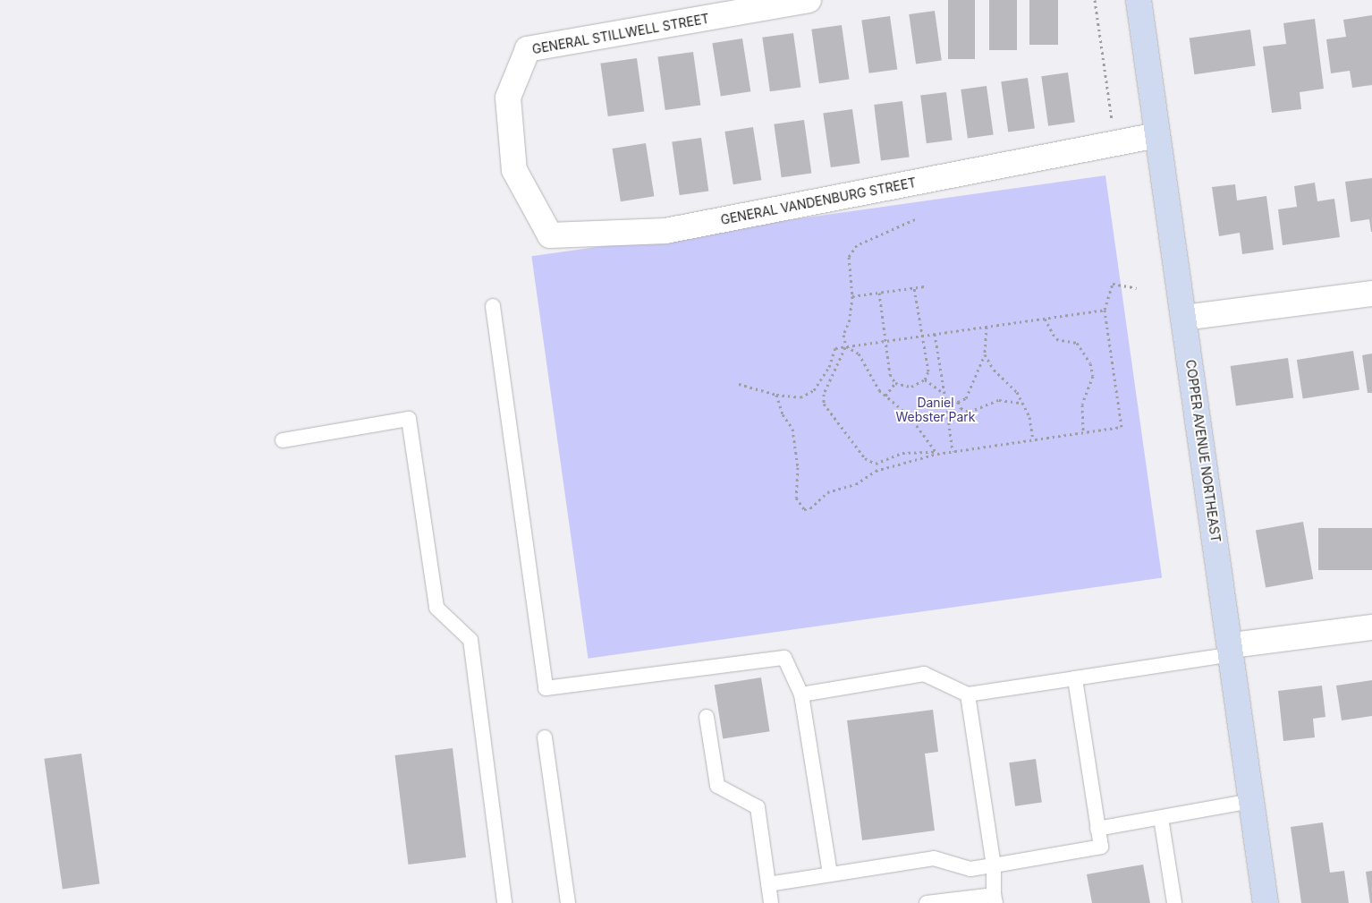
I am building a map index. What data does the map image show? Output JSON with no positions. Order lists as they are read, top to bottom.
{
  "streets": {
    "street": ["GENERAL STILLWELL STREET", "GENERAL VANDENBURG STREET", "COPPER AVENUE NORTHEAST"]
  },
  "crossings": [
    ["GENERAL STILLWELL STREET", "GENERAL VANDENBURG STREET"],
    ["GENERAL VANDENBURG STREET", "COPPER AVENUE NORTHEAST"]
  ],
  "parks": ["Daniel Webster Park"]
}
